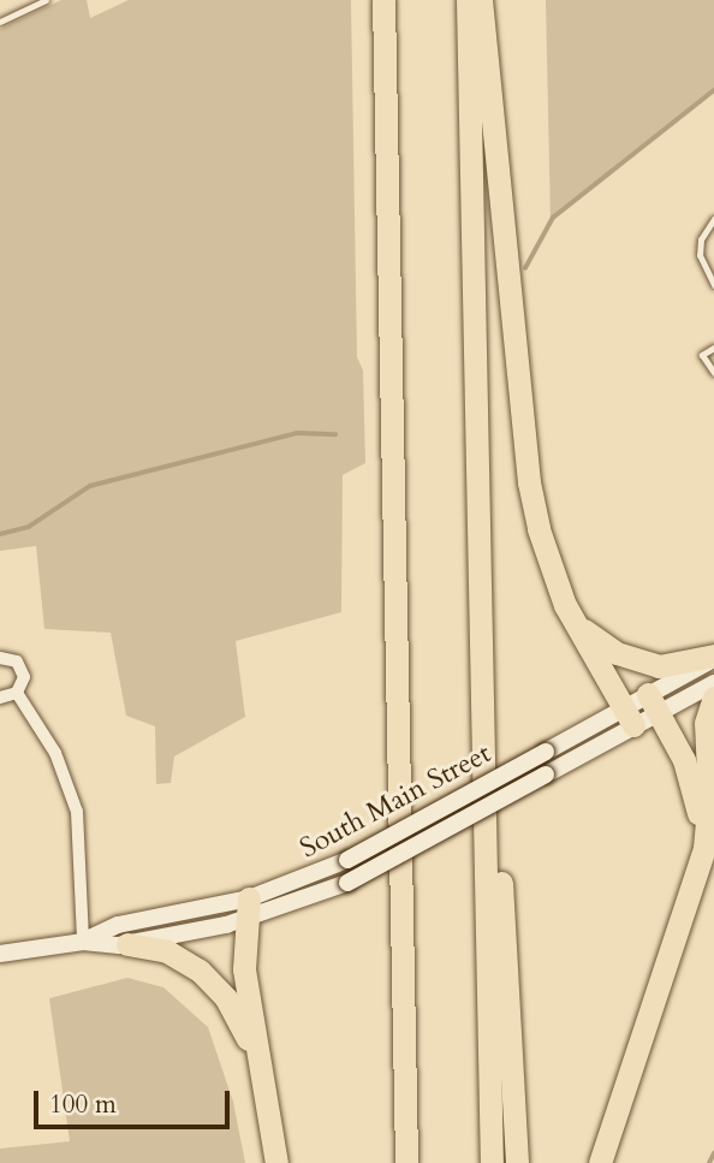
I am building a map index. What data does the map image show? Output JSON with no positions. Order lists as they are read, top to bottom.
{
  "streets": {
    "main road": ["South Main Street"]
  },
  "scale_bar": "100 m"
}
